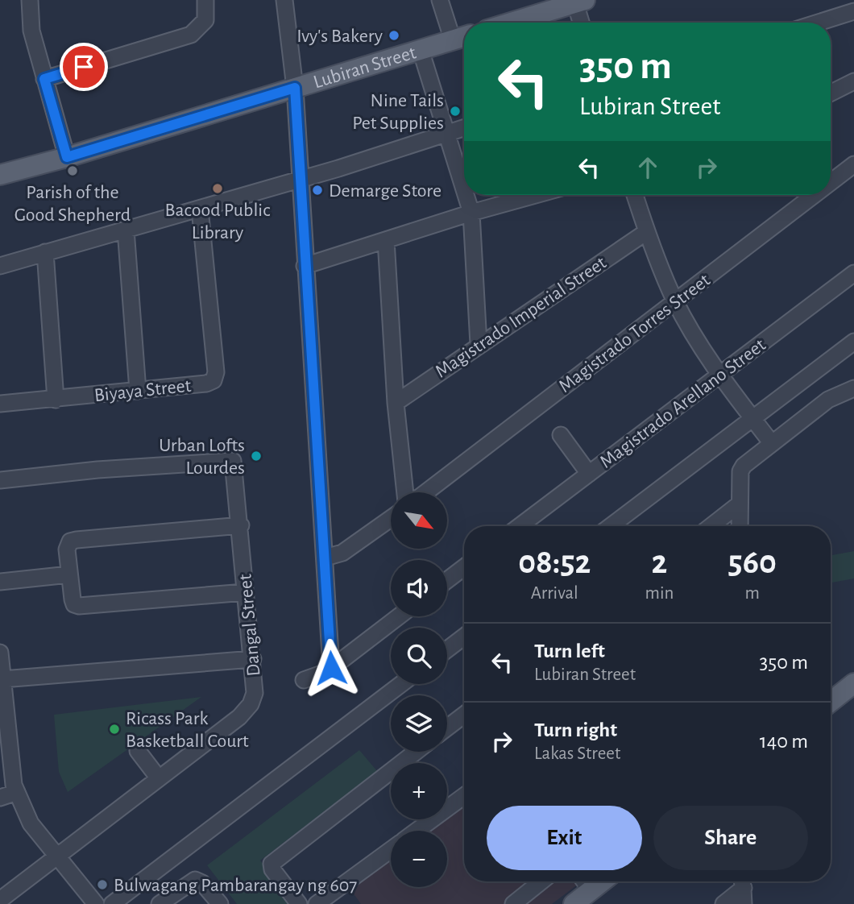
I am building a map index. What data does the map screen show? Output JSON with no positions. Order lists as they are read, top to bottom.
{
  "streets": {
    "main road": ["Lubiran Street"],
    "street": [
      "Magistrado Imperial Street",
      "Magistrado Torres Street",
      "Biyaya Street",
      "Magistrado Arellano Street",
      "Dangal Street"
    ]
  },
  "places": [
    "Ivy's Bakery",
    "Nine Tails Pet Supplies",
    "Parish of the Good Shepherd",
    "Bacood Public Library",
    "Demarge Store",
    "Urban Lofts Lourdes",
    "Ricass Park Basketball Court",
    "Bulwagang Pambarangay ng 607"
  ],
  "north": "bottom right",
  "page": {
    "turn": ["350 m", "Lubiran Street"],
    "map_buttons": ["+", "−"],
    "eta": [
      "08:52",
      "Arrival",
      "2",
      "min",
      "560",
      "m"
    ],
    "list": [
      {
        "name": "Turn left",
        "note": "Lubiran Street",
        "value": "350 m"
      },
      {
        "name": "Turn right",
        "note": "Lakas Street",
        "value": "140 m"
      }
    ],
    "buttons": ["Exit", "Share"]
  }
}
